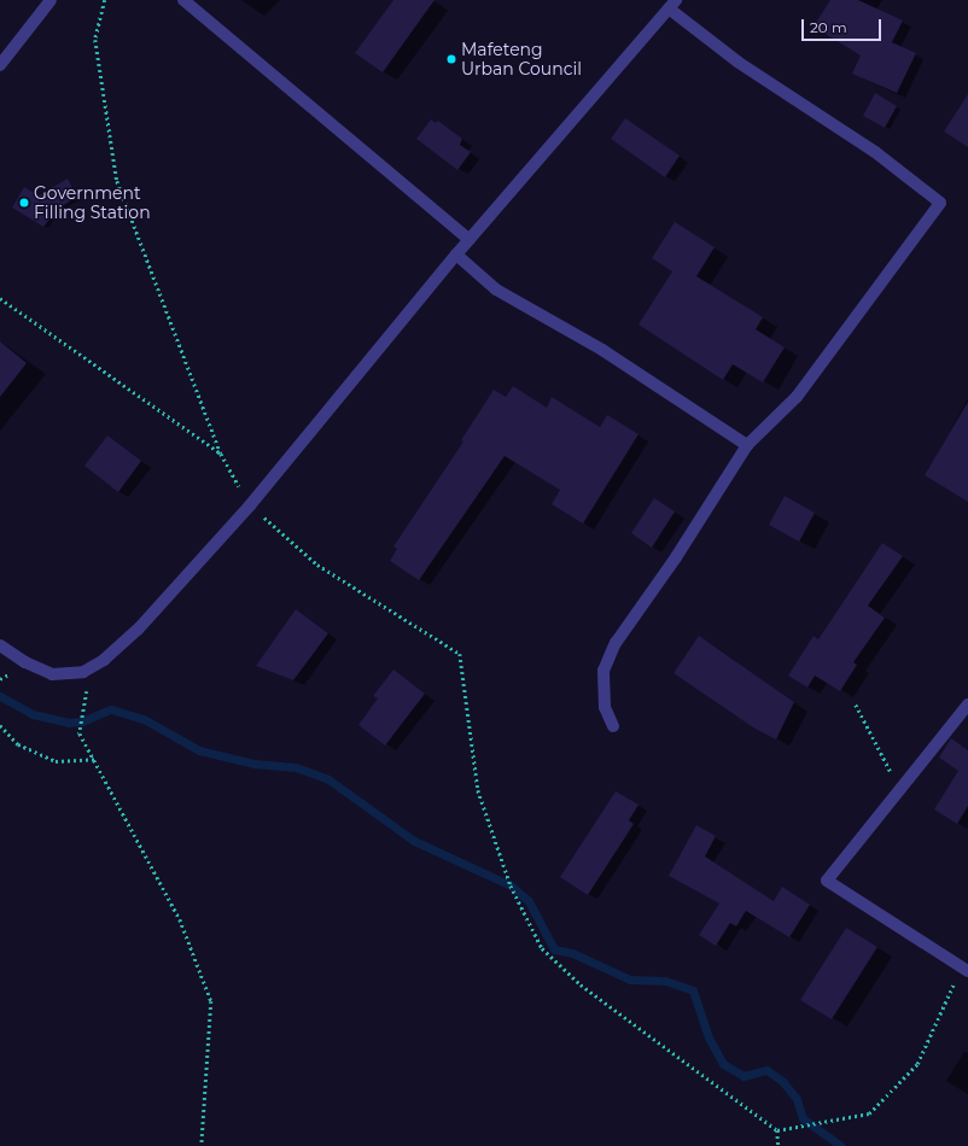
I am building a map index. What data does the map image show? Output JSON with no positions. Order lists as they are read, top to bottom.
{
  "places": ["Mafeteng Urban Council", "Government Filling Station"],
  "scale_bar": "20 m"
}
